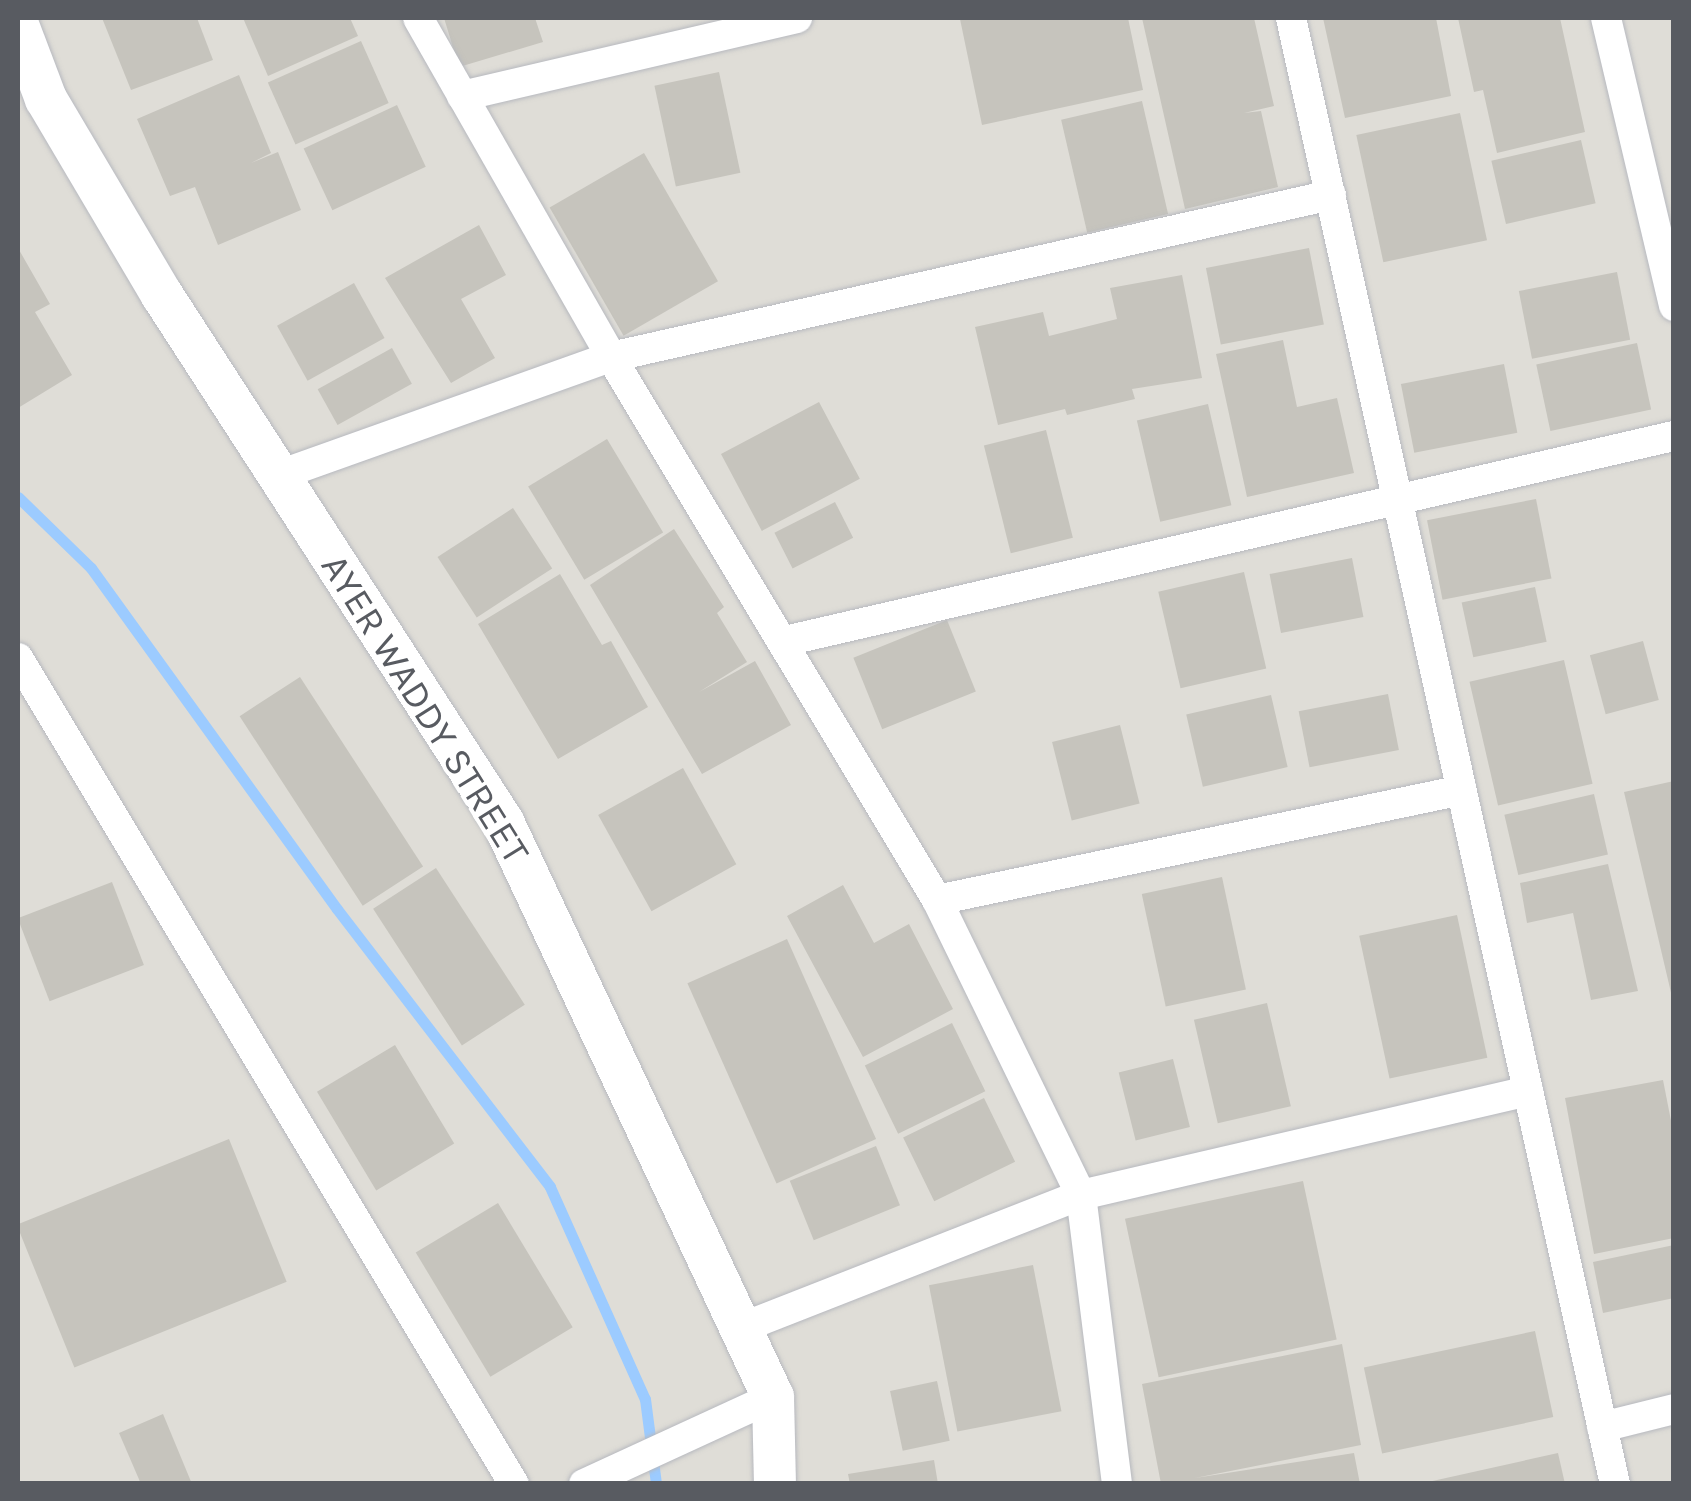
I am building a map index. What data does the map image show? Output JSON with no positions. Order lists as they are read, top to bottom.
{
  "streets": {
    "street": ["AYER WADDY STREET"]
  }
}
